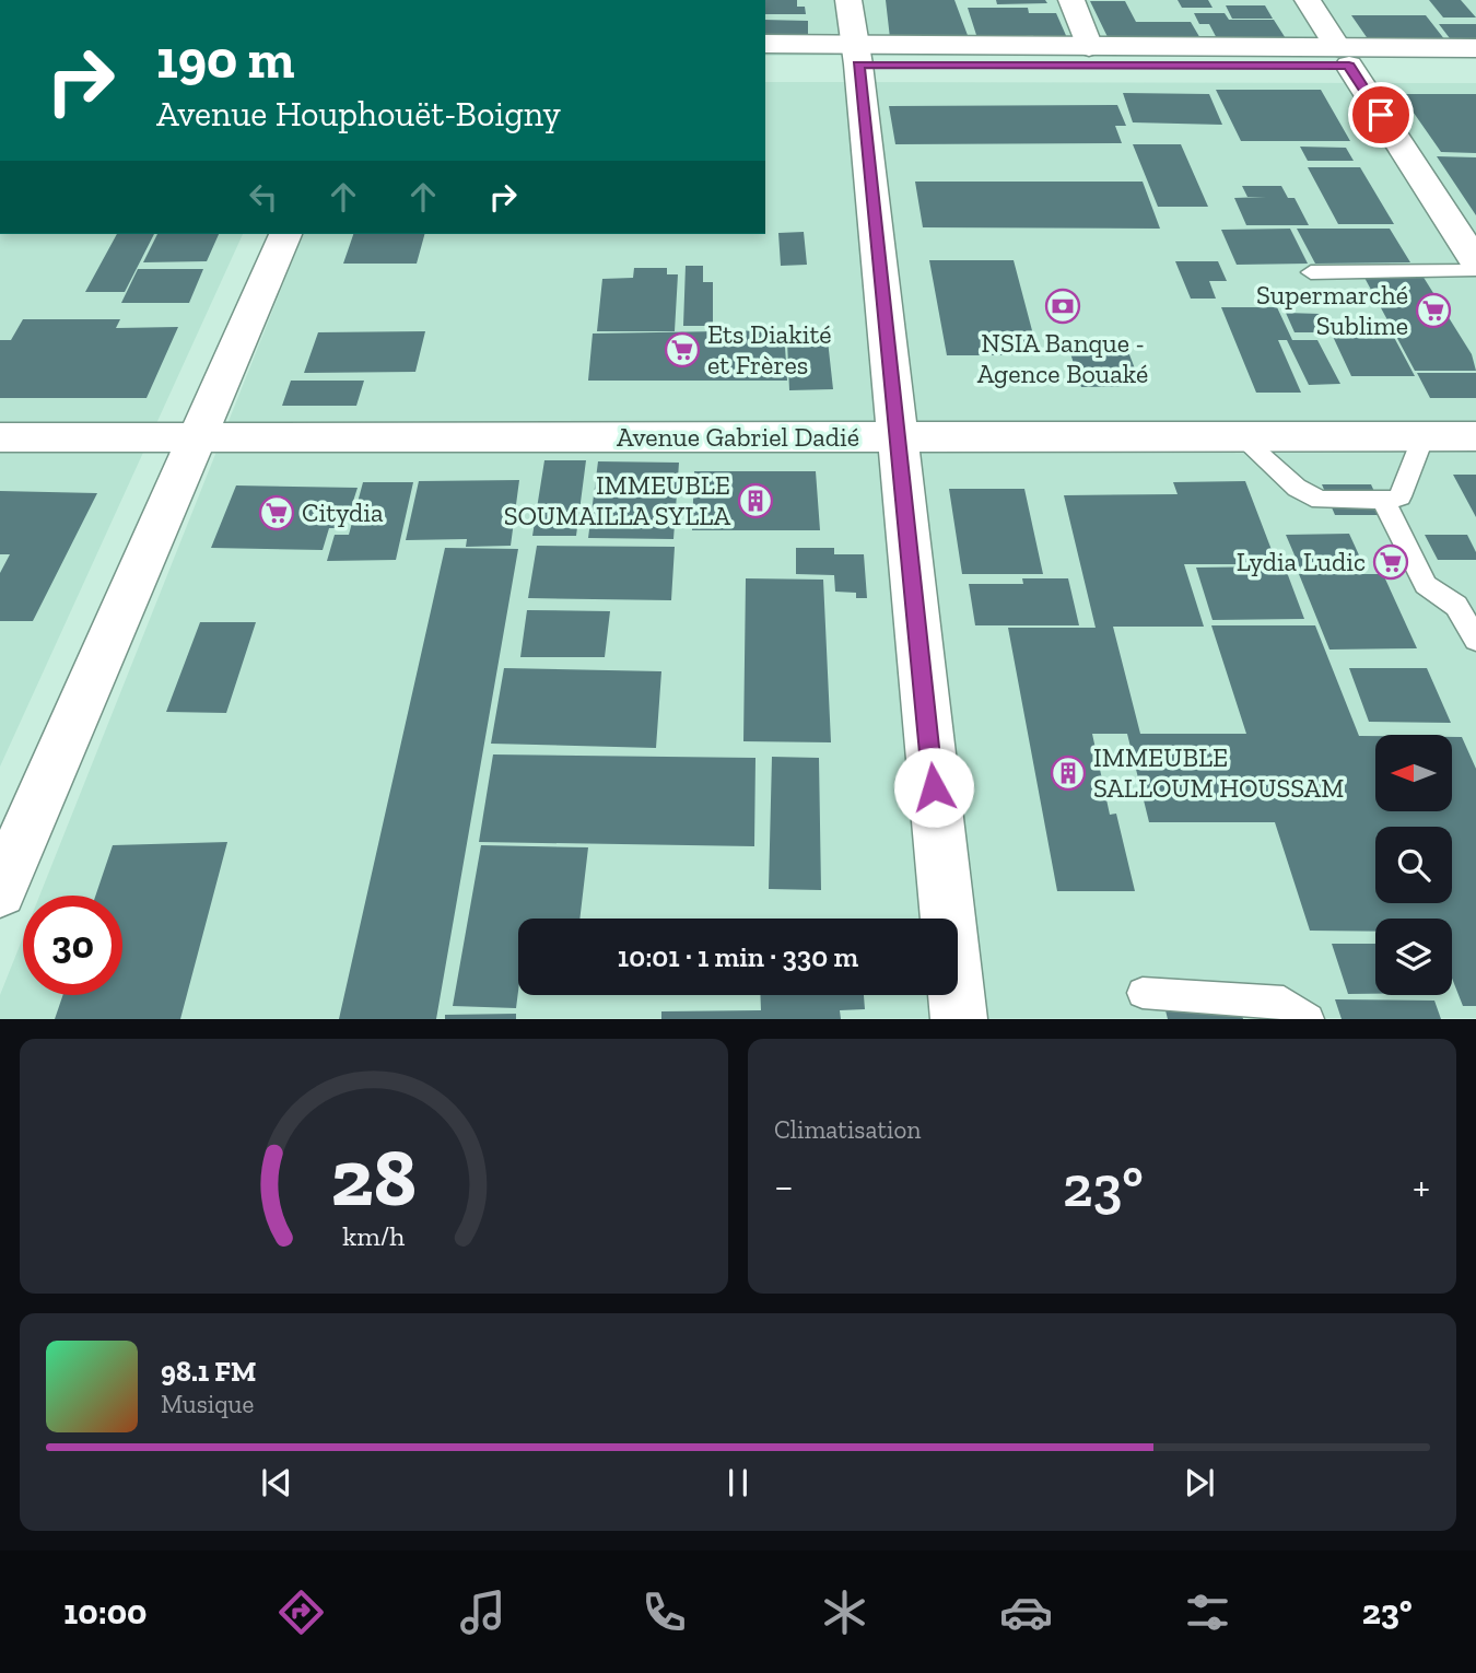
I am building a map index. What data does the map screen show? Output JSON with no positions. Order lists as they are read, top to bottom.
{
  "streets": {
    "main road": ["Avenue Gabriel Dadié"]
  },
  "places": {
    "bank": ["NSIA Banque - Agence Bouaké"],
    "supermarket": [
      "Supermarché Sublime",
      "Ets Diakité et Frères",
      "Citydia",
      "Lydia Ludic"
    ],
    "building": ["IMMEUBLE SOUMAILLA SYLLA", "IMMEUBLE SALLOUM HOUSSAM"]
  },
  "north": "left",
  "page": {
    "turn": ["190 m", "Avenue Houphouët-Boigny"],
    "limit": "30",
    "trip": "10:01 · 1 min · 330 m",
    "tile": "Climatisation",
    "heat": ["−", "23°", "+"],
    "song": ["98.1 FM", "Musique"],
    "tabs": ["10:00", "23°"],
    "gauge": ["28", "km/h"]
  }
}
